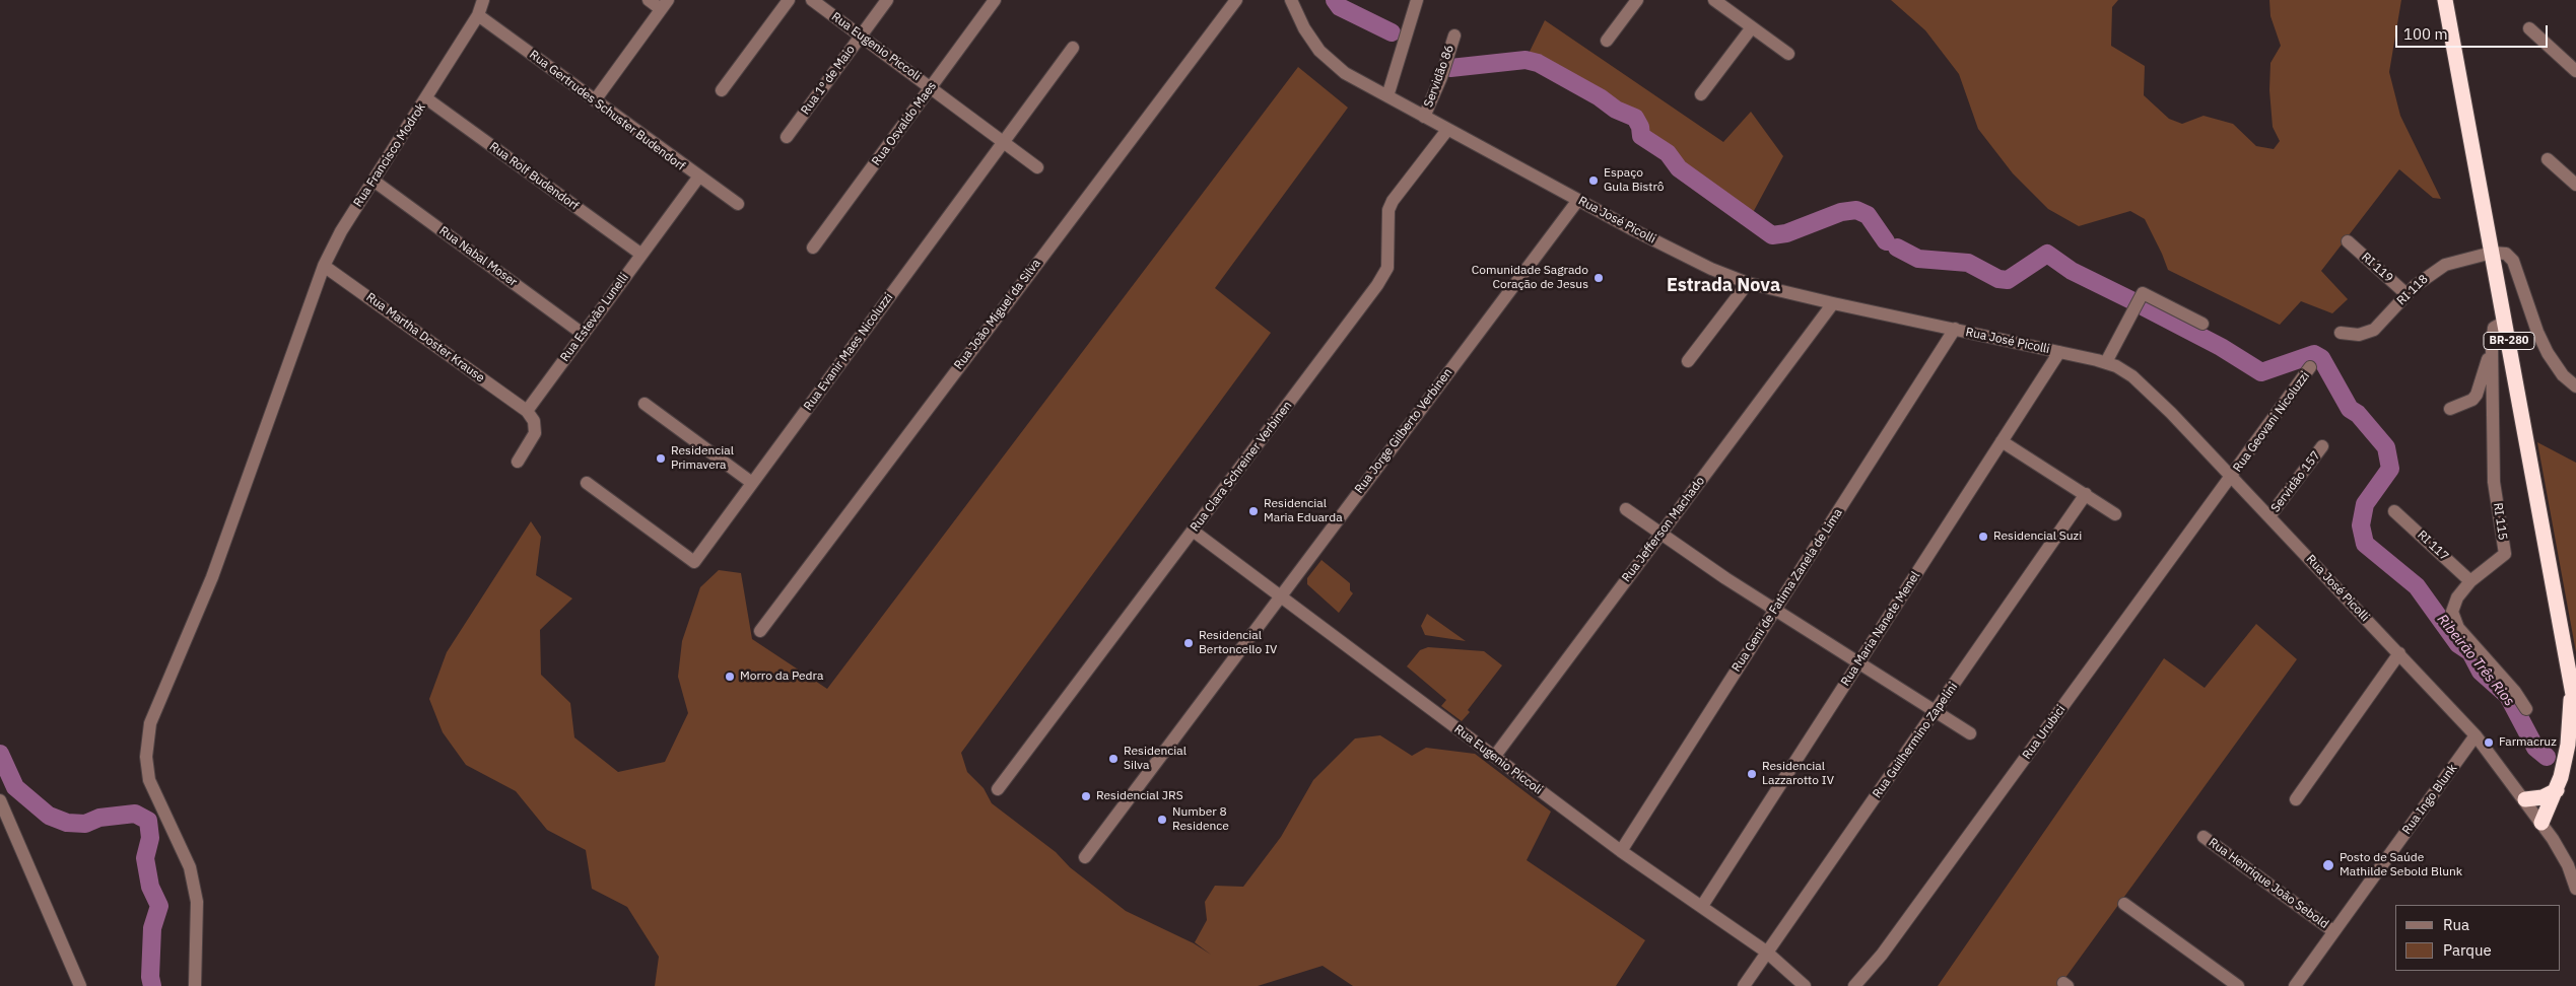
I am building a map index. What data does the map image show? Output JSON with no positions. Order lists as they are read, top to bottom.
{
  "streets": {
    "highway": ["BR-280"],
    "street": [
      "Rua Eugenio Piccoli",
      "Servidão 86",
      "Rua 1º de Maio",
      "Rua Gertrudes Schuster Budendorf",
      "Rua Osvaldo Maes",
      "Rua Francisco Modrok",
      "Rua Rolf Budendorf",
      "Rua José Picolli",
      "Rua Nabal Moser",
      "RI 119",
      "RI 118",
      "Rua João Miguel da Silva",
      "Rua Estevão Lunelli",
      "Rua Martha Doster Krause",
      "Rua Evanir Maes Nicoluzzi",
      "Rua Geovani Nicoluzzi",
      "Rua Jorge Gilberto Verbinen",
      "Rua Clara Schreiner Verbinen",
      "Servidão 157",
      "RI 115",
      "Rua Jefferson Machado",
      "RI 117",
      "Rua Geni de Fatima Zanela de Lima",
      "Rua Maria Nanete Menel",
      "Rua Urubici",
      "Rua Guilhermino Zapelini",
      "Rua Ingo Blunk",
      "Rua Henrique João Sebold"
    ]
  },
  "crossings": [
    ["Rua Eugenio Piccoli", "Rua 1º de Maio"],
    ["Rua Eugenio Piccoli", "Rua Osvaldo Maes"],
    ["Rua Eugenio Piccoli", "Rua Evanir Maes Nicoluzzi"],
    ["Rua Eugenio Piccoli", "Rua Jorge Gilberto Verbinen"],
    ["Rua Eugenio Piccoli", "Rua Clara Schreiner Verbinen"],
    ["Rua Eugenio Piccoli", "Rua Jefferson Machado"],
    ["Rua Eugenio Piccoli", "Rua Geni de Fatima Zanela de Lima"],
    ["Rua Eugenio Piccoli", "Rua Maria Nanete Menel"],
    ["Rua Eugenio Piccoli", "Rua Guilhermino Zapelini"],
    ["Servidão 86", "Rua José Picolli"],
    ["Rua Gertrudes Schuster Budendorf", "Rua Francisco Modrok"],
    ["Rua Gertrudes Schuster Budendorf", "Rua Estevão Lunelli"],
    ["Rua Francisco Modrok", "Rua Rolf Budendorf"],
    ["Rua Francisco Modrok", "Rua Nabal Moser"],
    ["Rua Francisco Modrok", "Rua Martha Doster Krause"],
    ["Rua Rolf Budendorf", "Rua Estevão Lunelli"],
    ["Rua José Picolli", "Rua Geovani Nicoluzzi"],
    ["Rua José Picolli", "Rua Jorge Gilberto Verbinen"],
    ["Rua José Picolli", "Rua Clara Schreiner Verbinen"],
    ["Rua José Picolli", "Servidão 157"],
    ["Rua José Picolli", "Rua Jefferson Machado"],
    ["Rua José Picolli", "Rua Geni de Fatima Zanela de Lima"],
    ["Rua José Picolli", "Rua Maria Nanete Menel"],
    ["Rua José Picolli", "Rua Urubici"],
    ["Rua José Picolli", "Rua Ingo Blunk"],
    ["Rua Nabal Moser", "Rua Estevão Lunelli"],
    ["RI 119", "RI 118"],
    ["RI 118", "BR-280"],
    ["Rua Estevão Lunelli", "Rua Martha Doster Krause"],
    ["BR-280", "RI 115"],
    ["Rua Geovani Nicoluzzi", "Rua Urubici"],
    ["RI 115", "RI 117"],
    ["Rua Ingo Blunk", "Rua Henrique João Sebold"]
  ],
  "districts": ["Estrada Nova"],
  "water": ["Ribeirão Três Rios"],
  "places": [
    "Espaço Gula Bistrô",
    "Comunidade Sagrado Coração de Jesus",
    "Residencial Primavera",
    "Residencial Maria Eduarda",
    "Residencial Suzi",
    "Residencial Bertoncello IV",
    "Morro da Pedra",
    "Farmacruz",
    "Residencial Silva",
    "Residencial Lazzarotto IV",
    "Residencial JRS",
    "Number 8 Residence",
    "Posto de Saúde Mathilde Sebold Blunk"
  ],
  "legend": ["Rua", "Parque"],
  "scale_bar": "100 m"
}
